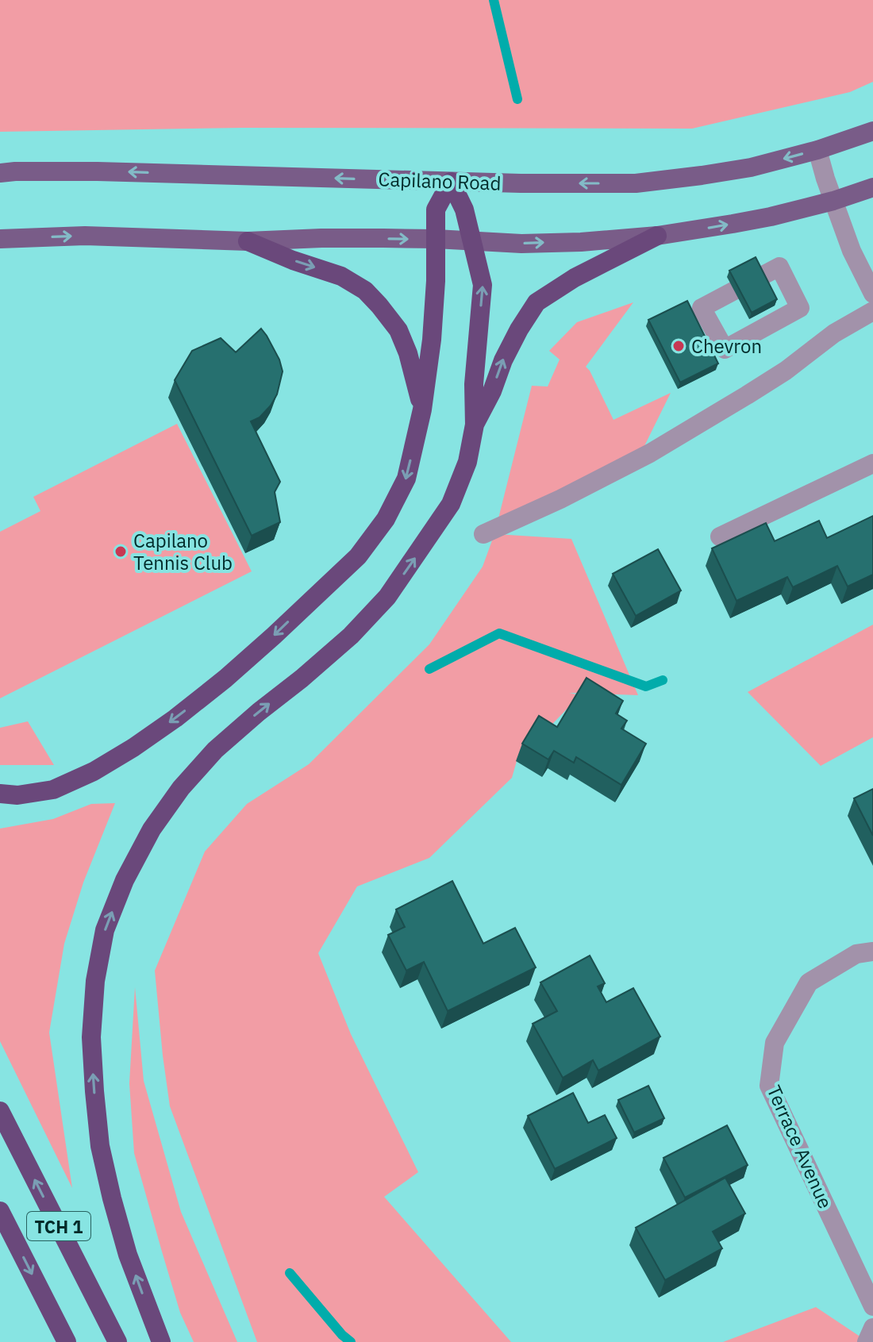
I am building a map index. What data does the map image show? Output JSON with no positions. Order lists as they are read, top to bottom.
{
  "streets": {
    "highway": ["TCH 1"],
    "main road": ["Capilano Road"],
    "street": ["Terrace Avenue"]
  },
  "places": ["Chevron", "Capilano Tennis Club"]
}
